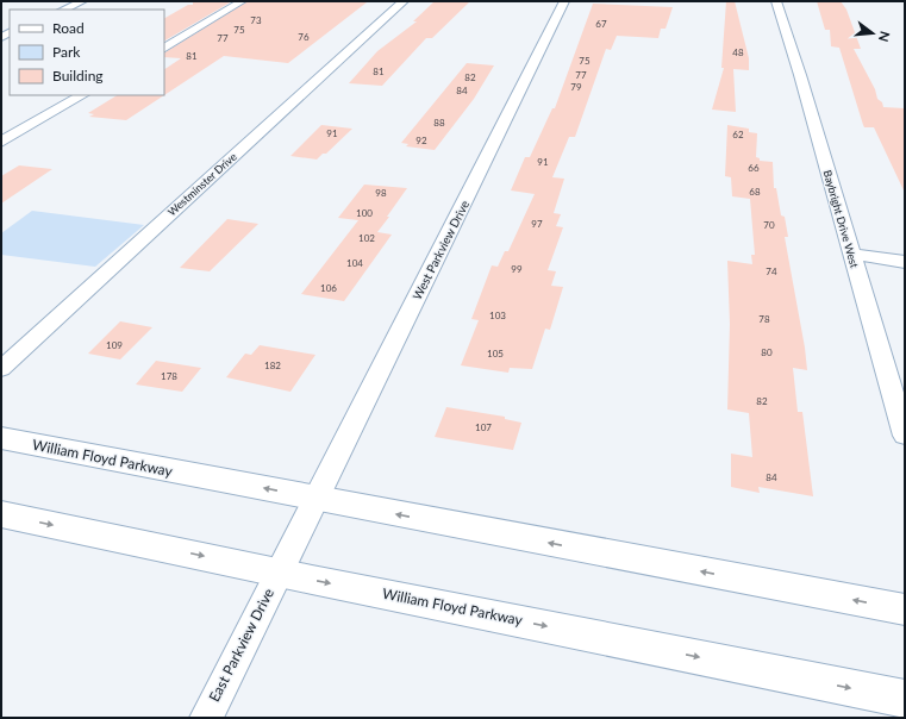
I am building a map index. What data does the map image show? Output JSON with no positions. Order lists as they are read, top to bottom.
{
  "streets": {
    "highway": ["William Floyd Parkway"],
    "street": [
      "Westminster Drive",
      "Baybright Drive West",
      "West Parkview Drive",
      "East Parkview Drive"
    ]
  },
  "crossings": [
    ["West Parkview Drive", "William Floyd Parkway"],
    ["West Parkview Drive", "East Parkview Drive"],
    ["William Floyd Parkway", "East Parkview Drive"]
  ],
  "house_numbers": [
    "73",
    "67",
    "75",
    "76",
    "77",
    "48",
    "81",
    "75",
    "81",
    "77",
    "82",
    "79",
    "84",
    "88",
    "91",
    "62",
    "92",
    "91",
    "66",
    "68",
    "98",
    "100",
    "97",
    "70",
    "102",
    "104",
    "99",
    "74",
    "106",
    "103",
    "78",
    "109",
    "80",
    "105",
    "182",
    "178",
    "82",
    "107",
    "84"
  ],
  "legend": ["Road", "Park", "Building"],
  "north": "right"
}
